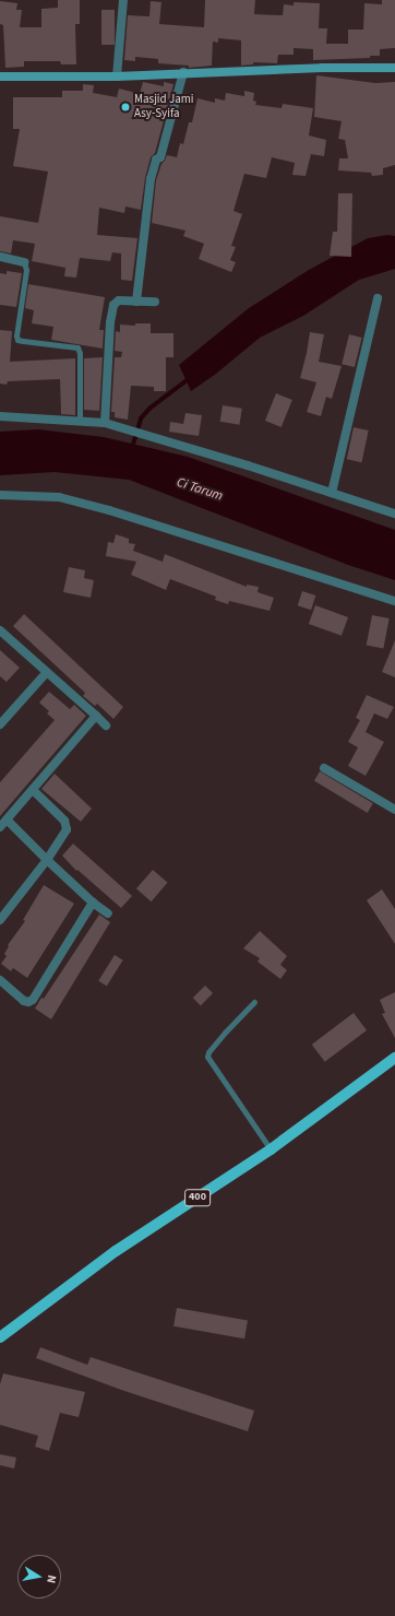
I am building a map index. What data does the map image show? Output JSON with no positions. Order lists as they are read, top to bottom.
{
  "streets": {
    "main road": ["400"]
  },
  "water": ["Ci Tarum"],
  "places": ["Masjid Jami Asy-Syifa"],
  "north": "right"
}
